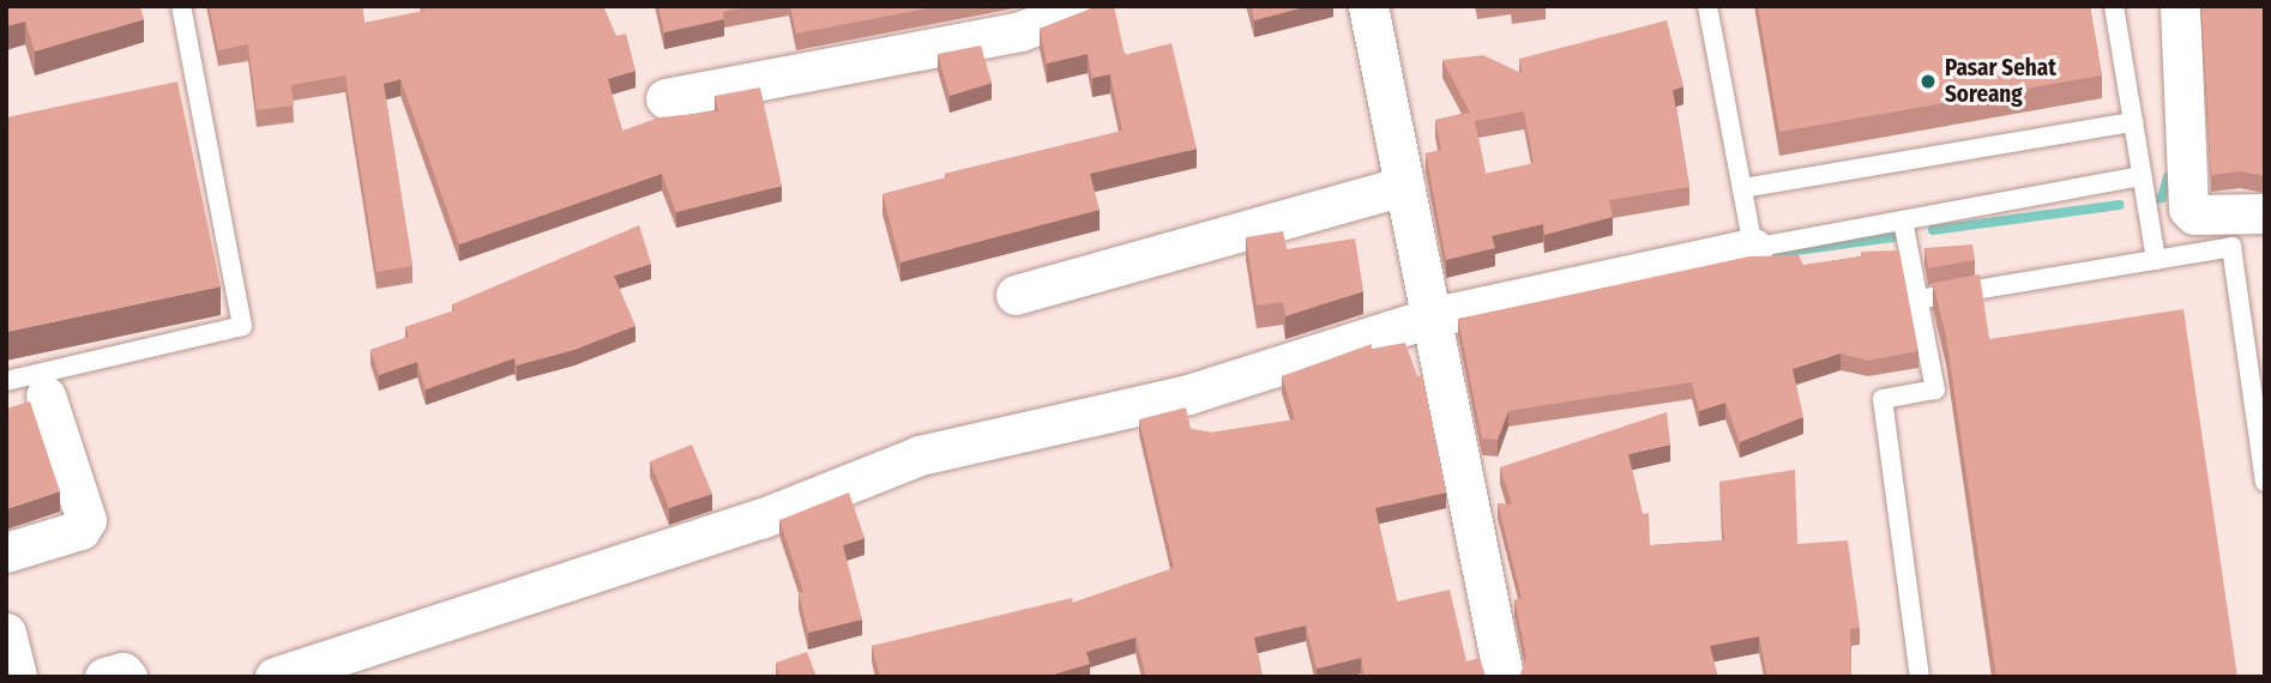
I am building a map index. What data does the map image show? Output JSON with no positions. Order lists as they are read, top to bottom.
{
  "places": ["Pasar Sehat Soreang"]
}
